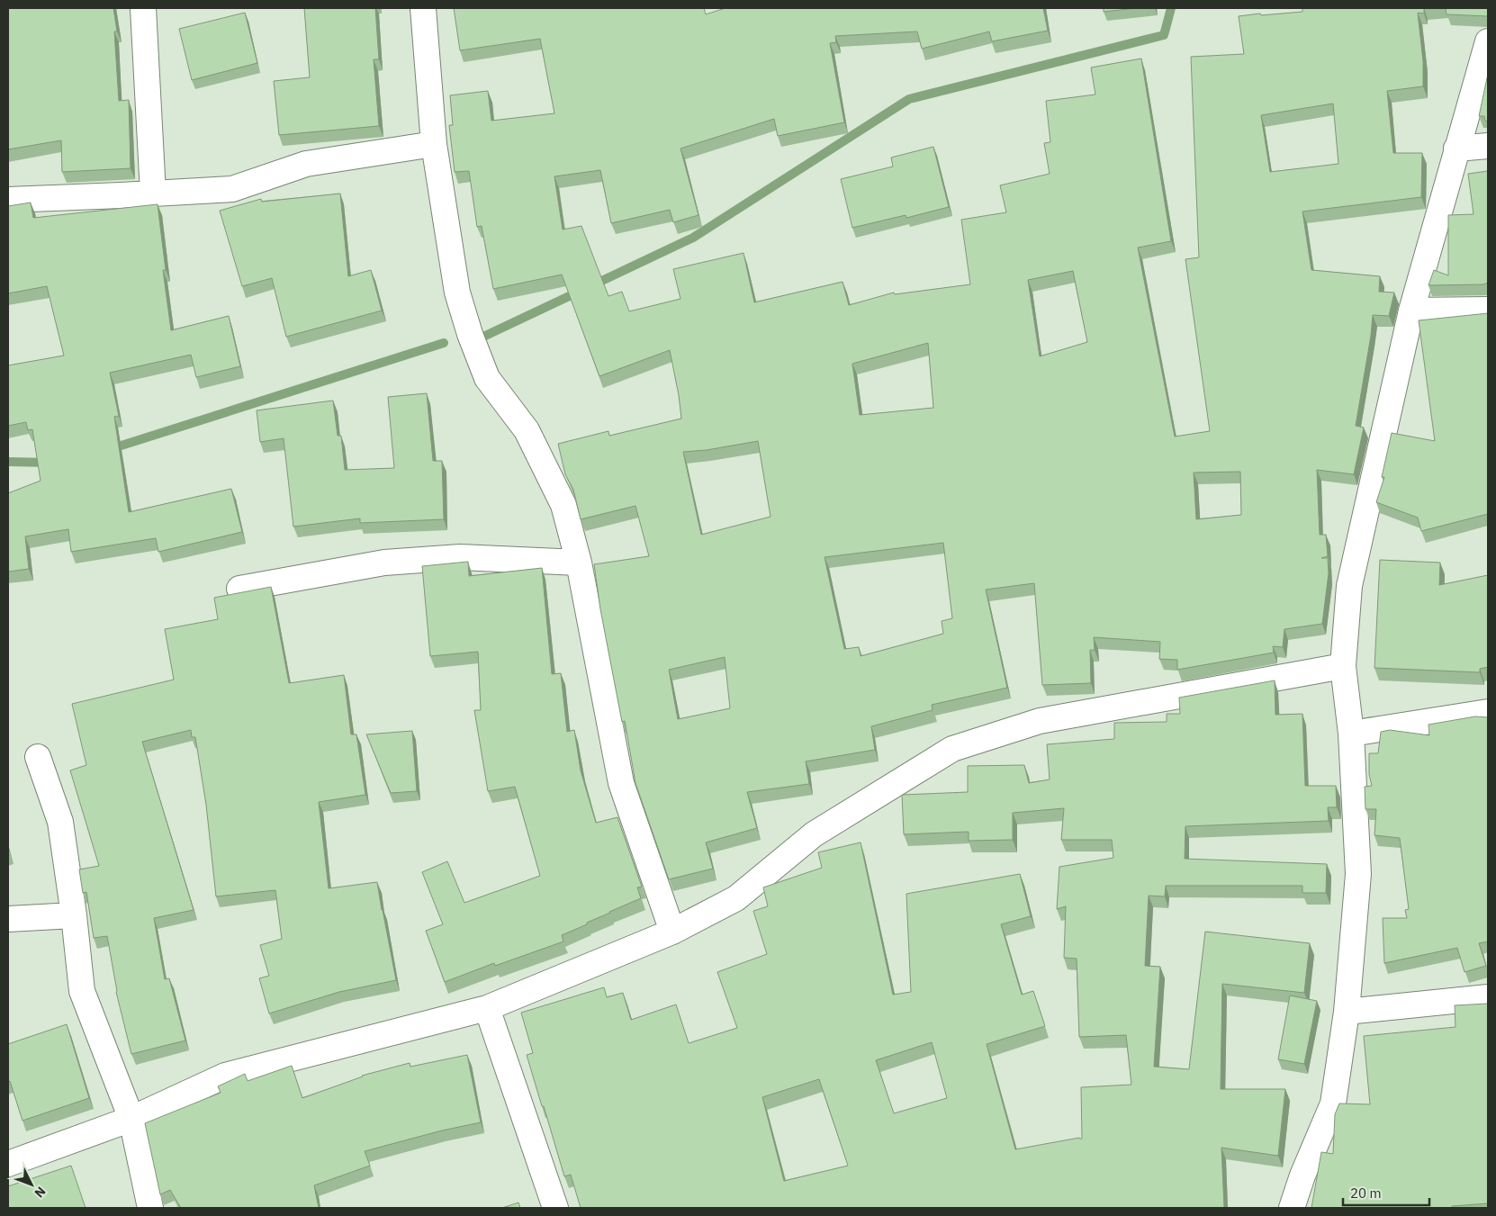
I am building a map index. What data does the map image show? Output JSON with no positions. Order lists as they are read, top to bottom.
{
  "scale_bar": "20 m",
  "north": "bottom right"
}
